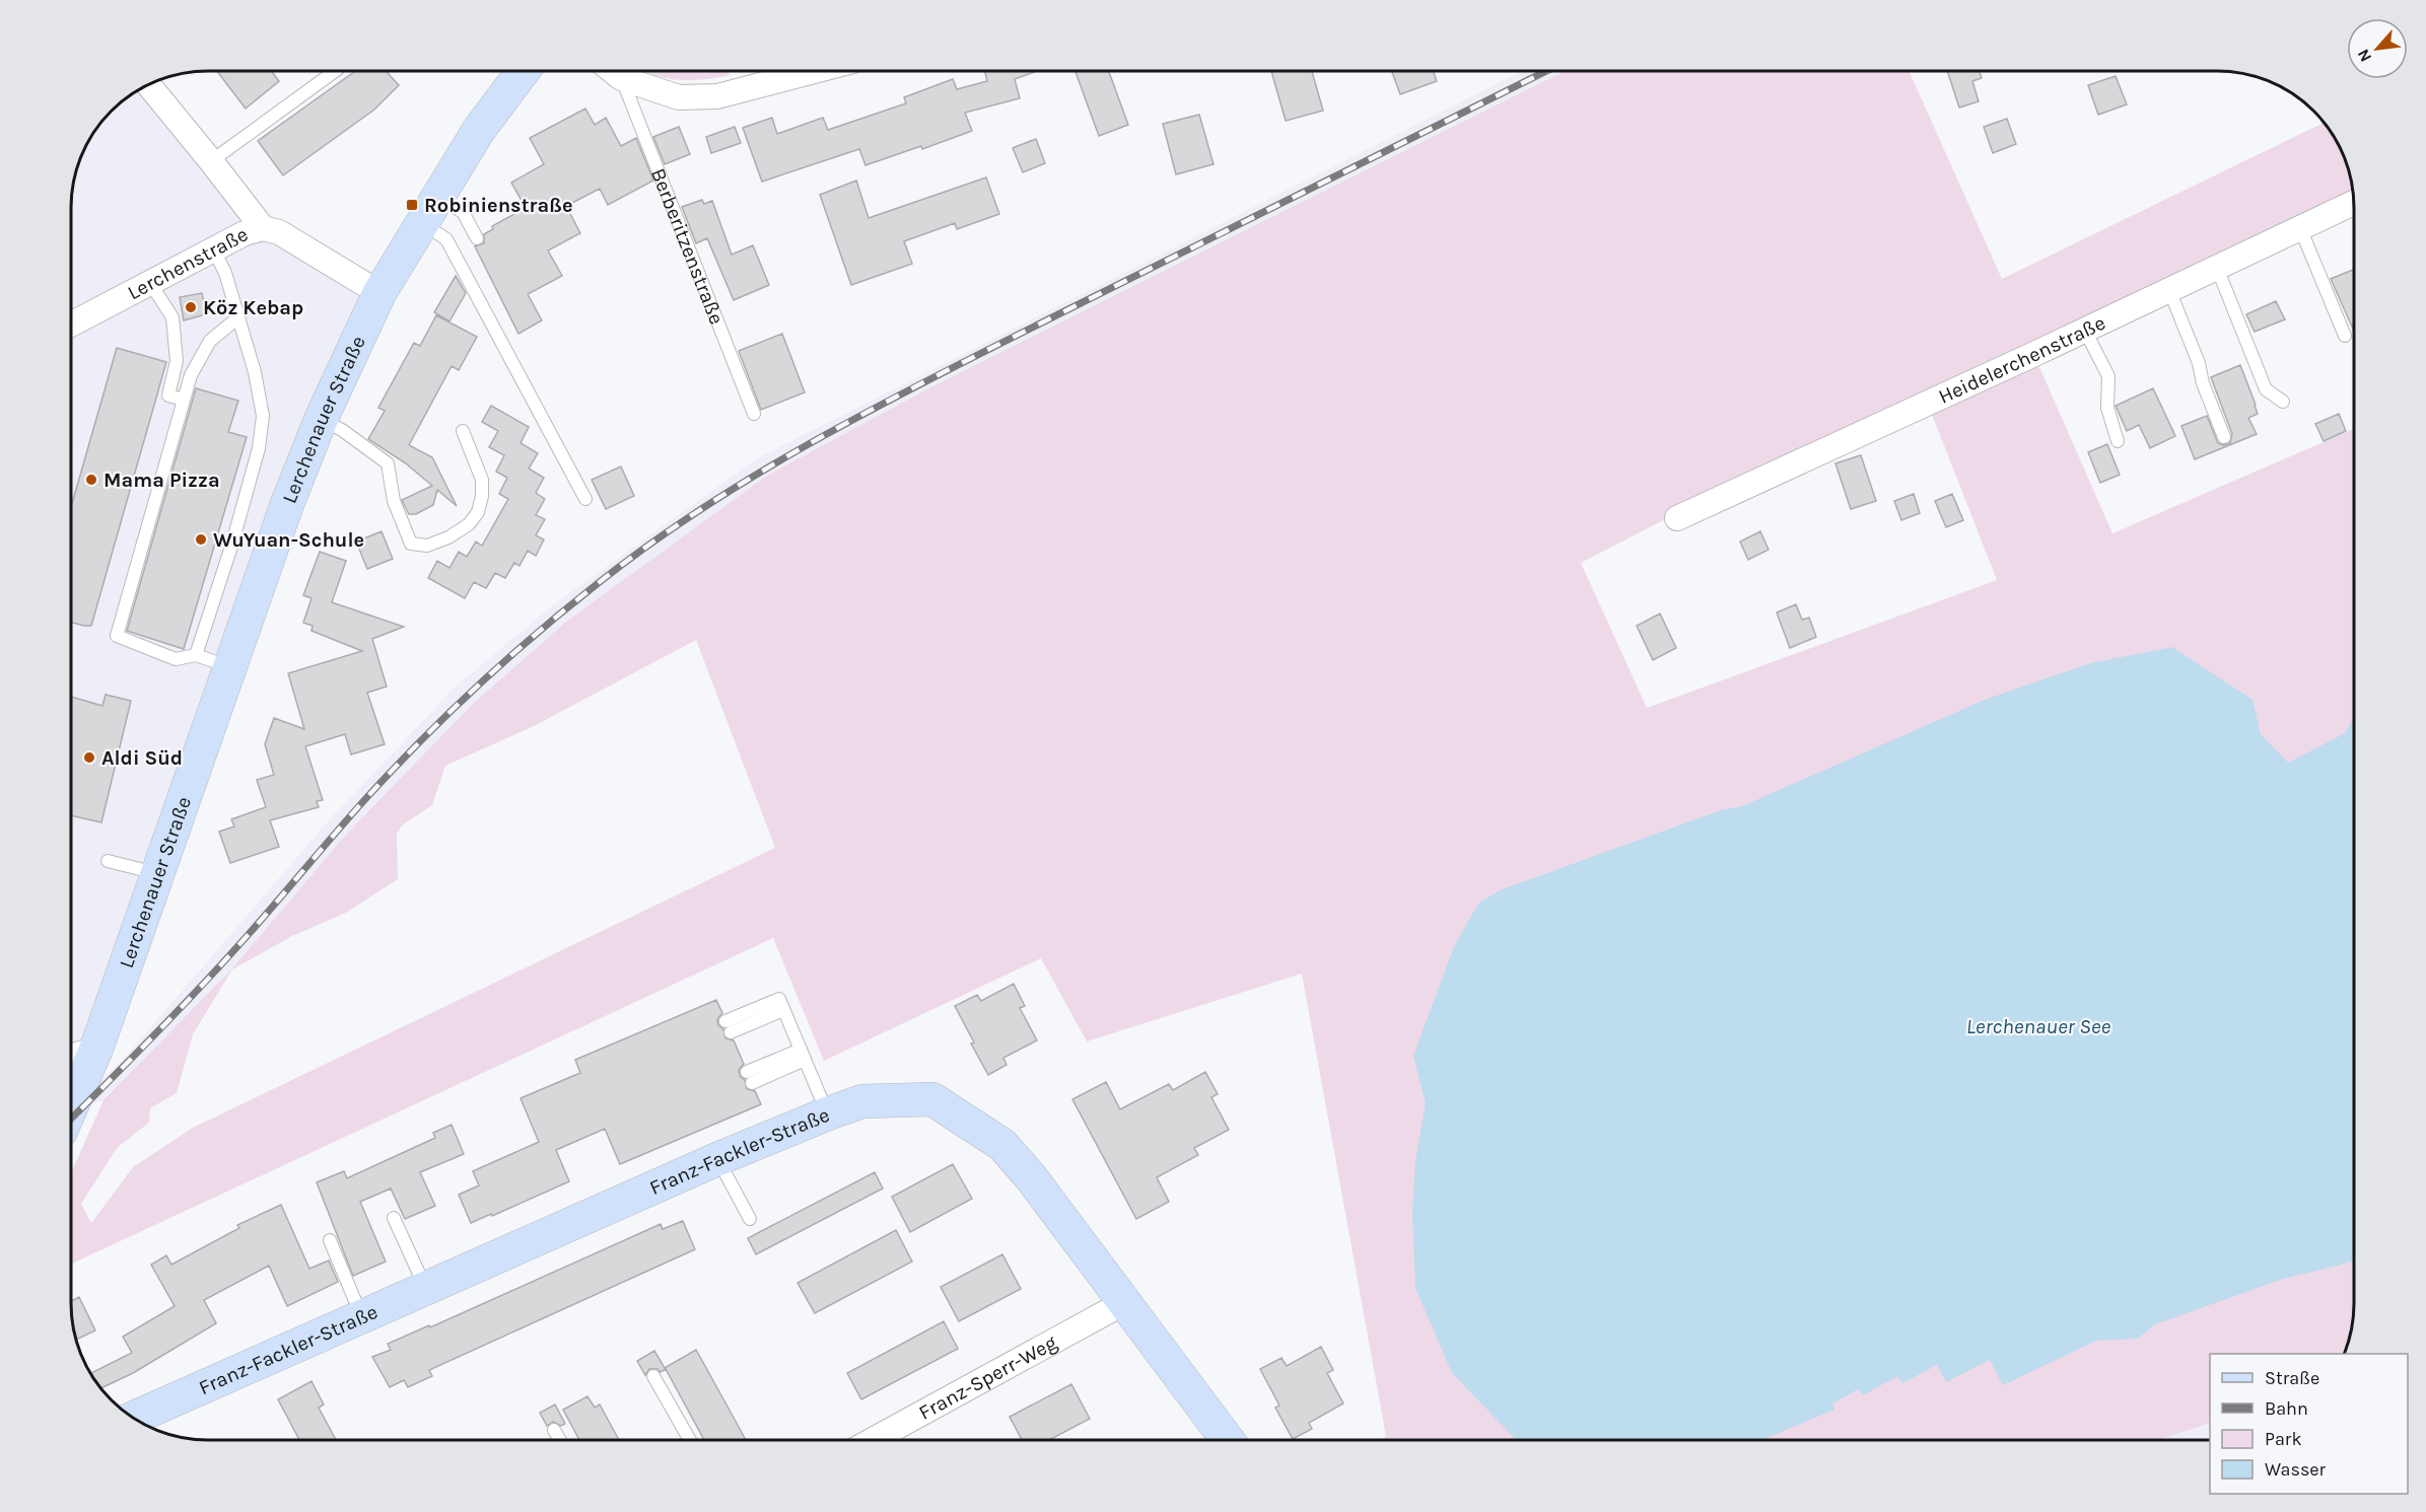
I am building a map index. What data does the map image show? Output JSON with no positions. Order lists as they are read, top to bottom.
{
  "streets": {
    "street": [
      "Berberitzenstraße",
      "Lerchenstraße",
      "Heidelerchenstraße",
      "Lerchenauer Straße",
      "Franz-Fackler-Straße",
      "Franz-Sperr-Weg"
    ]
  },
  "crossings": [
    ["Lerchenstraße", "Lerchenauer Straße"],
    ["Franz-Fackler-Straße", "Franz-Sperr-Weg"]
  ],
  "water": ["Lerchenauer See"],
  "places": {
    "transit": ["Robinienstraße"],
    "other": [
      "Köz Kebap",
      "Mama Pizza",
      "WuYuan-Schule",
      "Aldi Süd"
    ]
  },
  "legend": [
    "Straße",
    "Bahn",
    "Park",
    "Wasser"
  ],
  "north": "bottom left"
}
